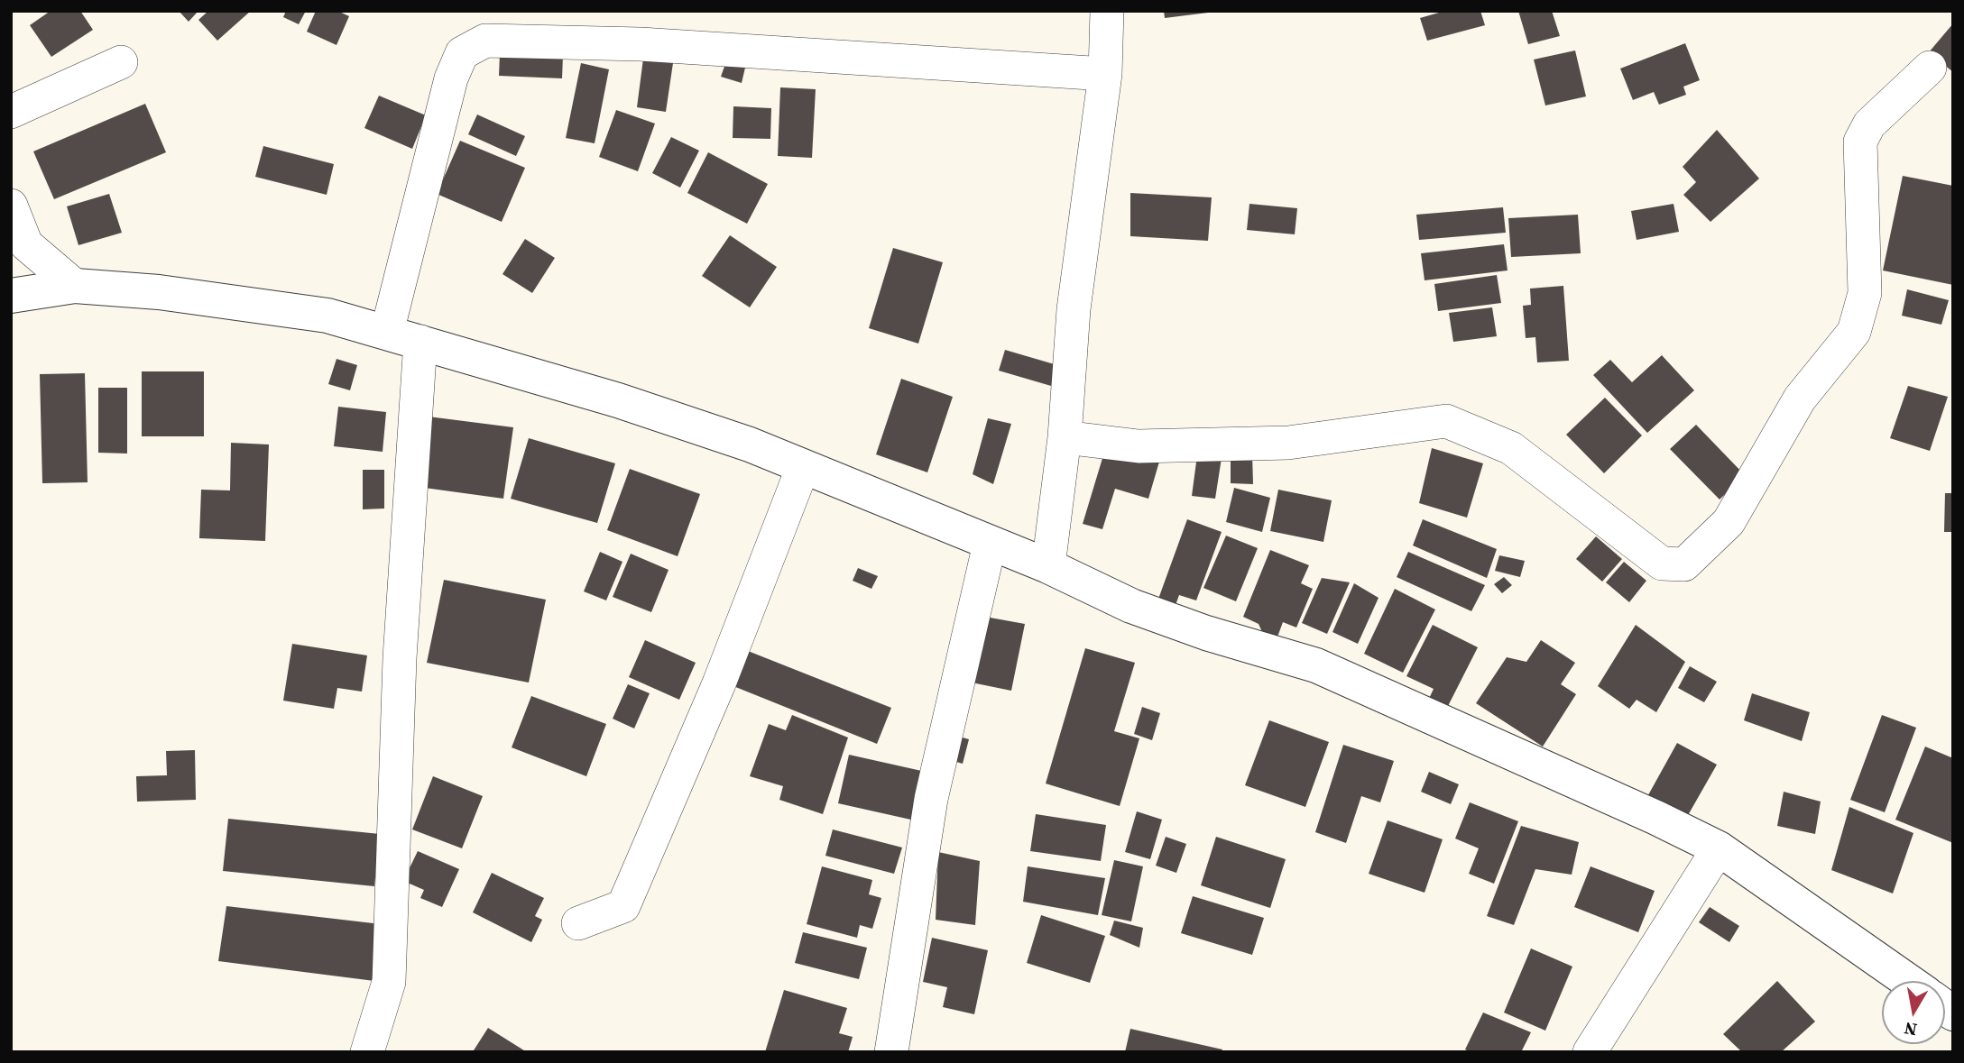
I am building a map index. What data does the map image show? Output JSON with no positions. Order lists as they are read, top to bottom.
{
  "north": "bottom"
}
